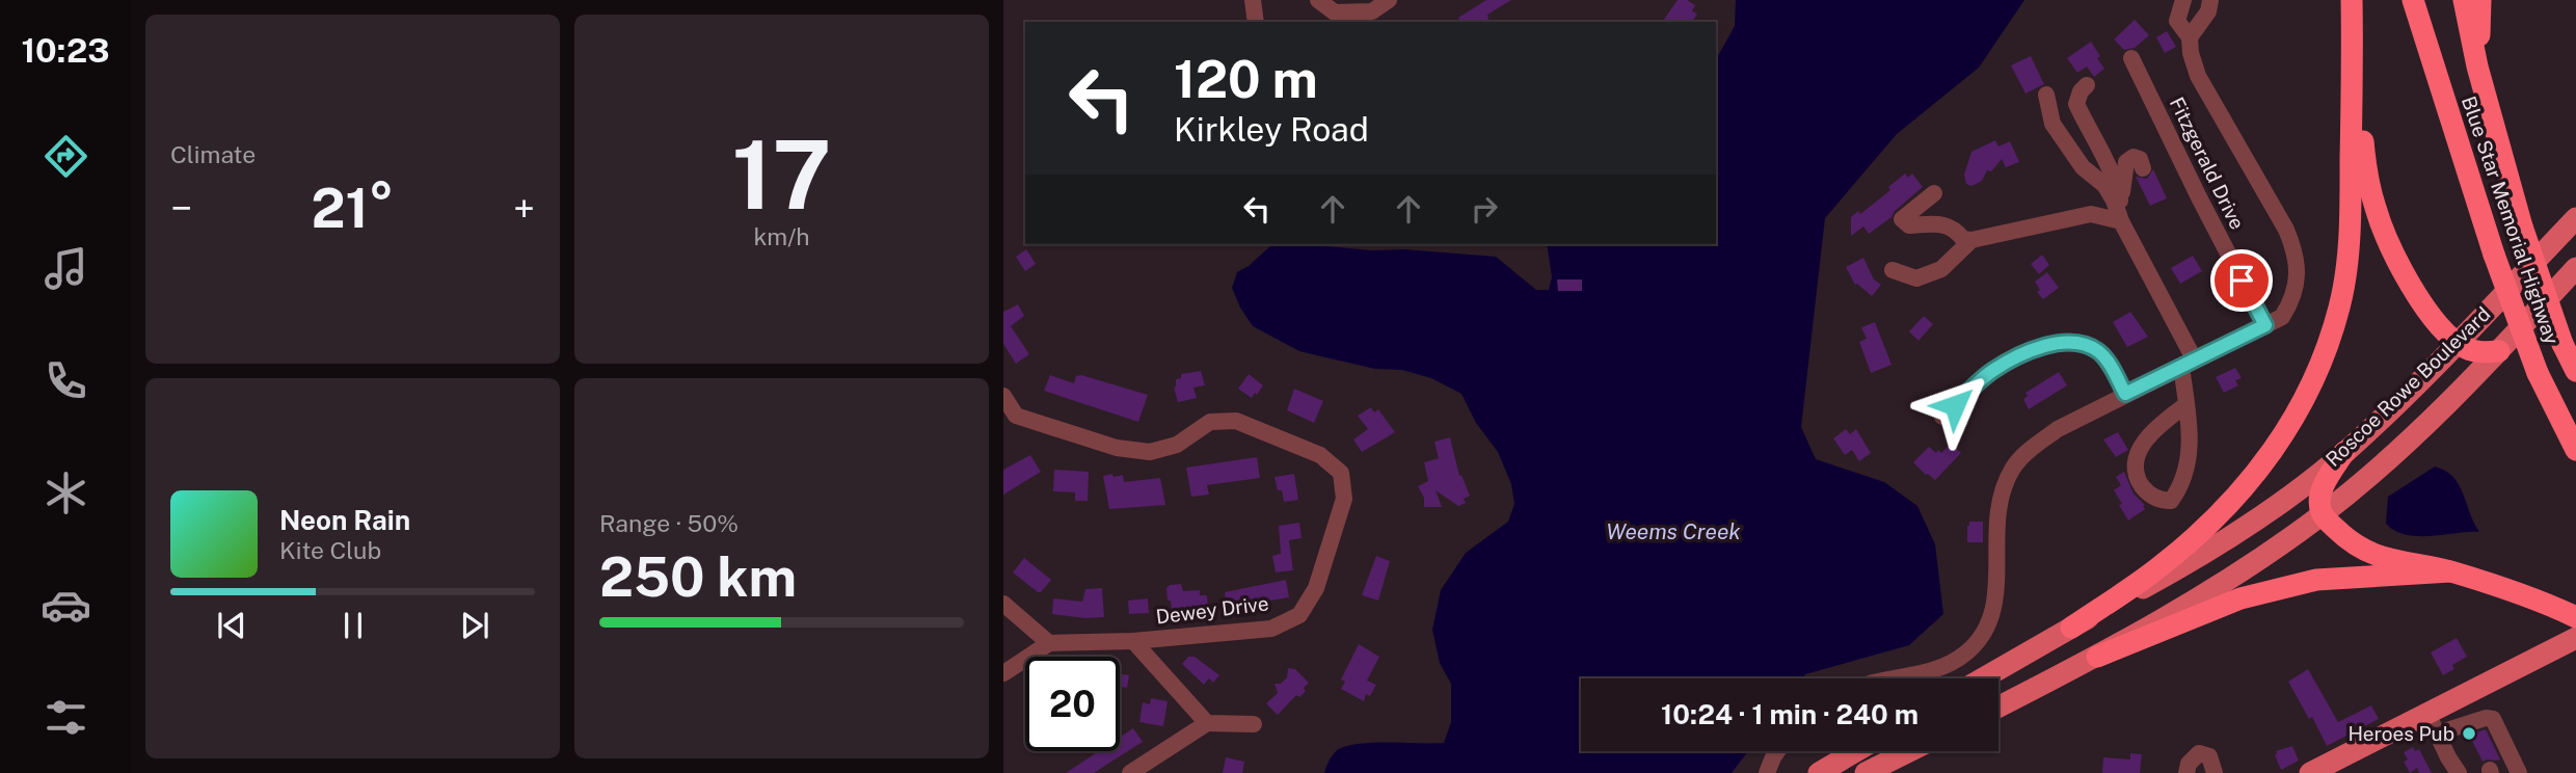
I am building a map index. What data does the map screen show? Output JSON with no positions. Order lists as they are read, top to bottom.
{
  "streets": {
    "highway": ["Blue Star Memorial Highway"],
    "main road": ["Roscoe Rowe Boulevard"],
    "street": ["Fitzgerald Drive", "Dewey Drive"]
  },
  "water": ["Weems Creek"],
  "places": ["Heroes Pub"],
  "page": {
    "tabs": "10:23",
    "tile": [
      "Climate",
      ["17", "km/h"],
      ["Range · 50%", "250 km"]
    ],
    "turn": ["120 m", "Kirkley Road"],
    "heat": ["−", "21°", "+"],
    "song": ["Neon Rain", "Kite Club"],
    "limit": "20",
    "trip": "10:24 · 1 min · 240 m"
  }
}
